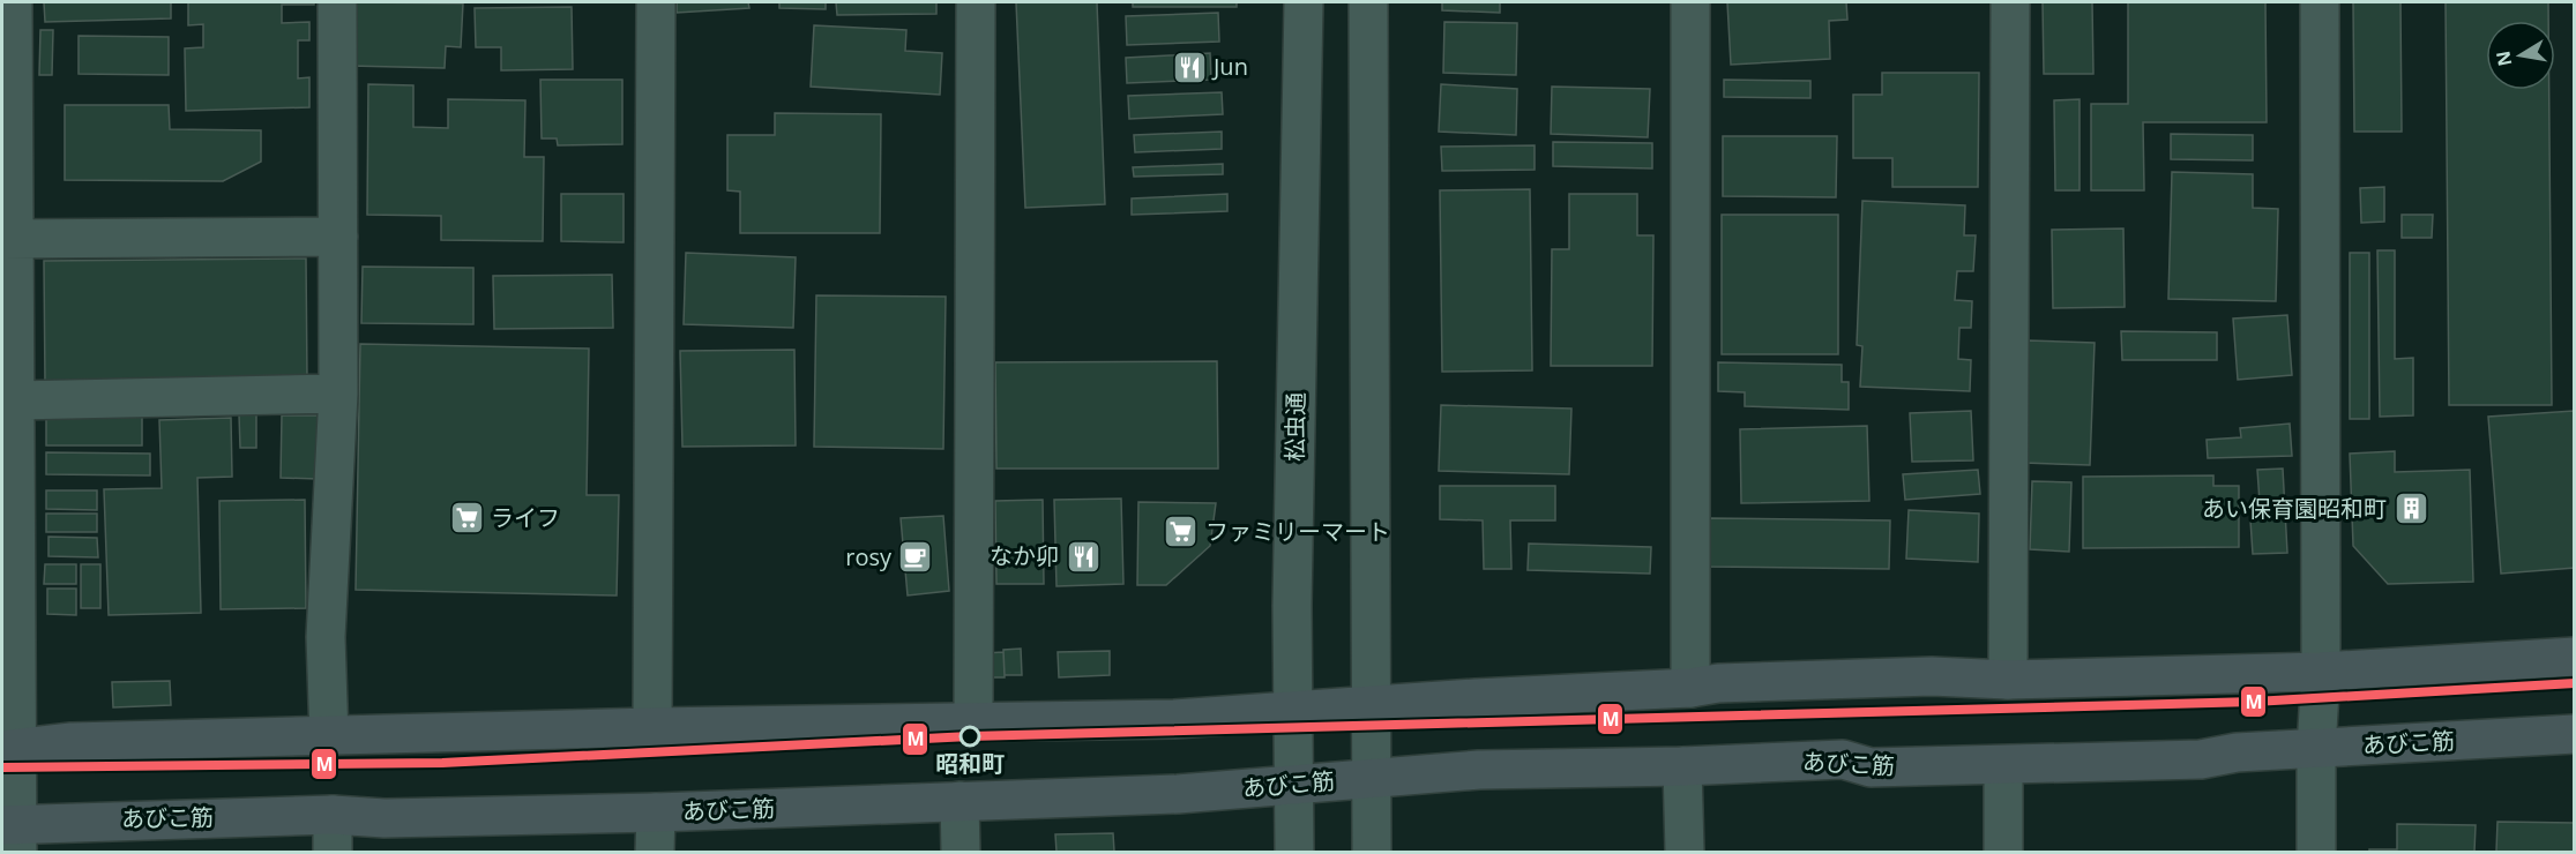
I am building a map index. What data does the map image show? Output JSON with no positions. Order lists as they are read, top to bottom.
{
  "streets": {
    "main road": ["あびこ筋"],
    "street": ["松虫通"]
  },
  "crossings": [
    ["松虫通", "あびこ筋"]
  ],
  "places": {
    "restaurant": ["Jun", "なか卯"],
    "building": ["あい保育園昭和町"],
    "supermarket": ["ライフ", "ファミリーマート"],
    "cafe": ["rosy"],
    "other": ["昭和町"]
  },
  "lines": ["transit line M"],
  "north": "left"
}
